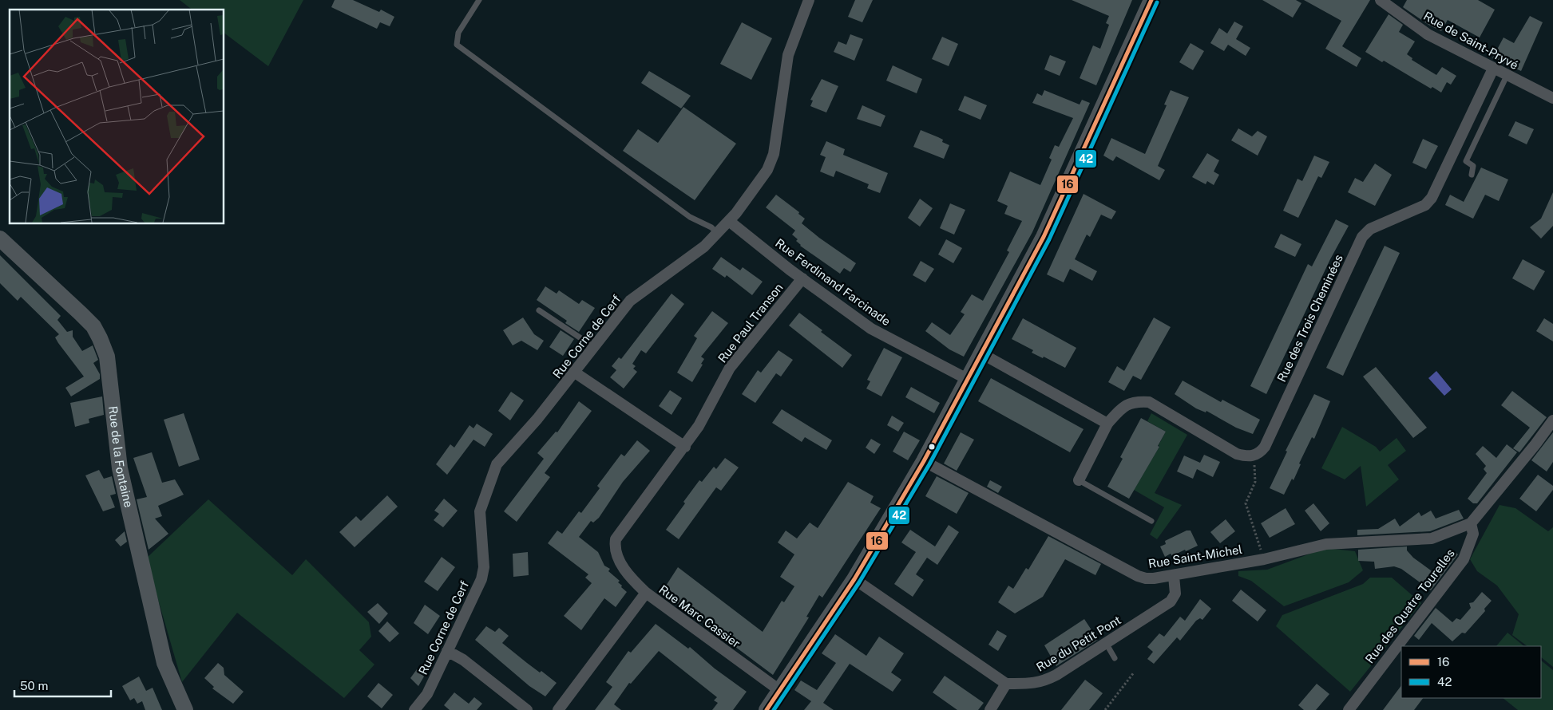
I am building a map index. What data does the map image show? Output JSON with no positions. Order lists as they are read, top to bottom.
{
  "streets": {
    "main road": ["Rue de la Fontaine"],
    "street": [
      "Rue de Saint-Pryvé",
      "Rue Ferdinand Farcinade",
      "Rue des Trois Cheminées",
      "Rue Paul Transon",
      "Rue Corne de Cerf",
      "Rue Saint-Michel",
      "Rue des Quatre Tourelles",
      "Rue Marc Cassier",
      "Rue du Petit Pont"
    ]
  },
  "crossings": [
    ["Rue de Saint-Pryvé", "Rue des Trois Cheminées"],
    ["Rue Ferdinand Farcinade", "Rue Paul Transon"],
    ["Rue Ferdinand Farcinade", "Rue Corne de Cerf"],
    ["Rue Paul Transon", "Rue Marc Cassier"],
    ["Rue Saint-Michel", "Rue des Quatre Tourelles"],
    ["Rue Saint-Michel", "Rue du Petit Pont"]
  ],
  "lines": ["transit line 16", "transit line 42"],
  "legend": ["16", "42"],
  "scale_bar": "50 m"
}
